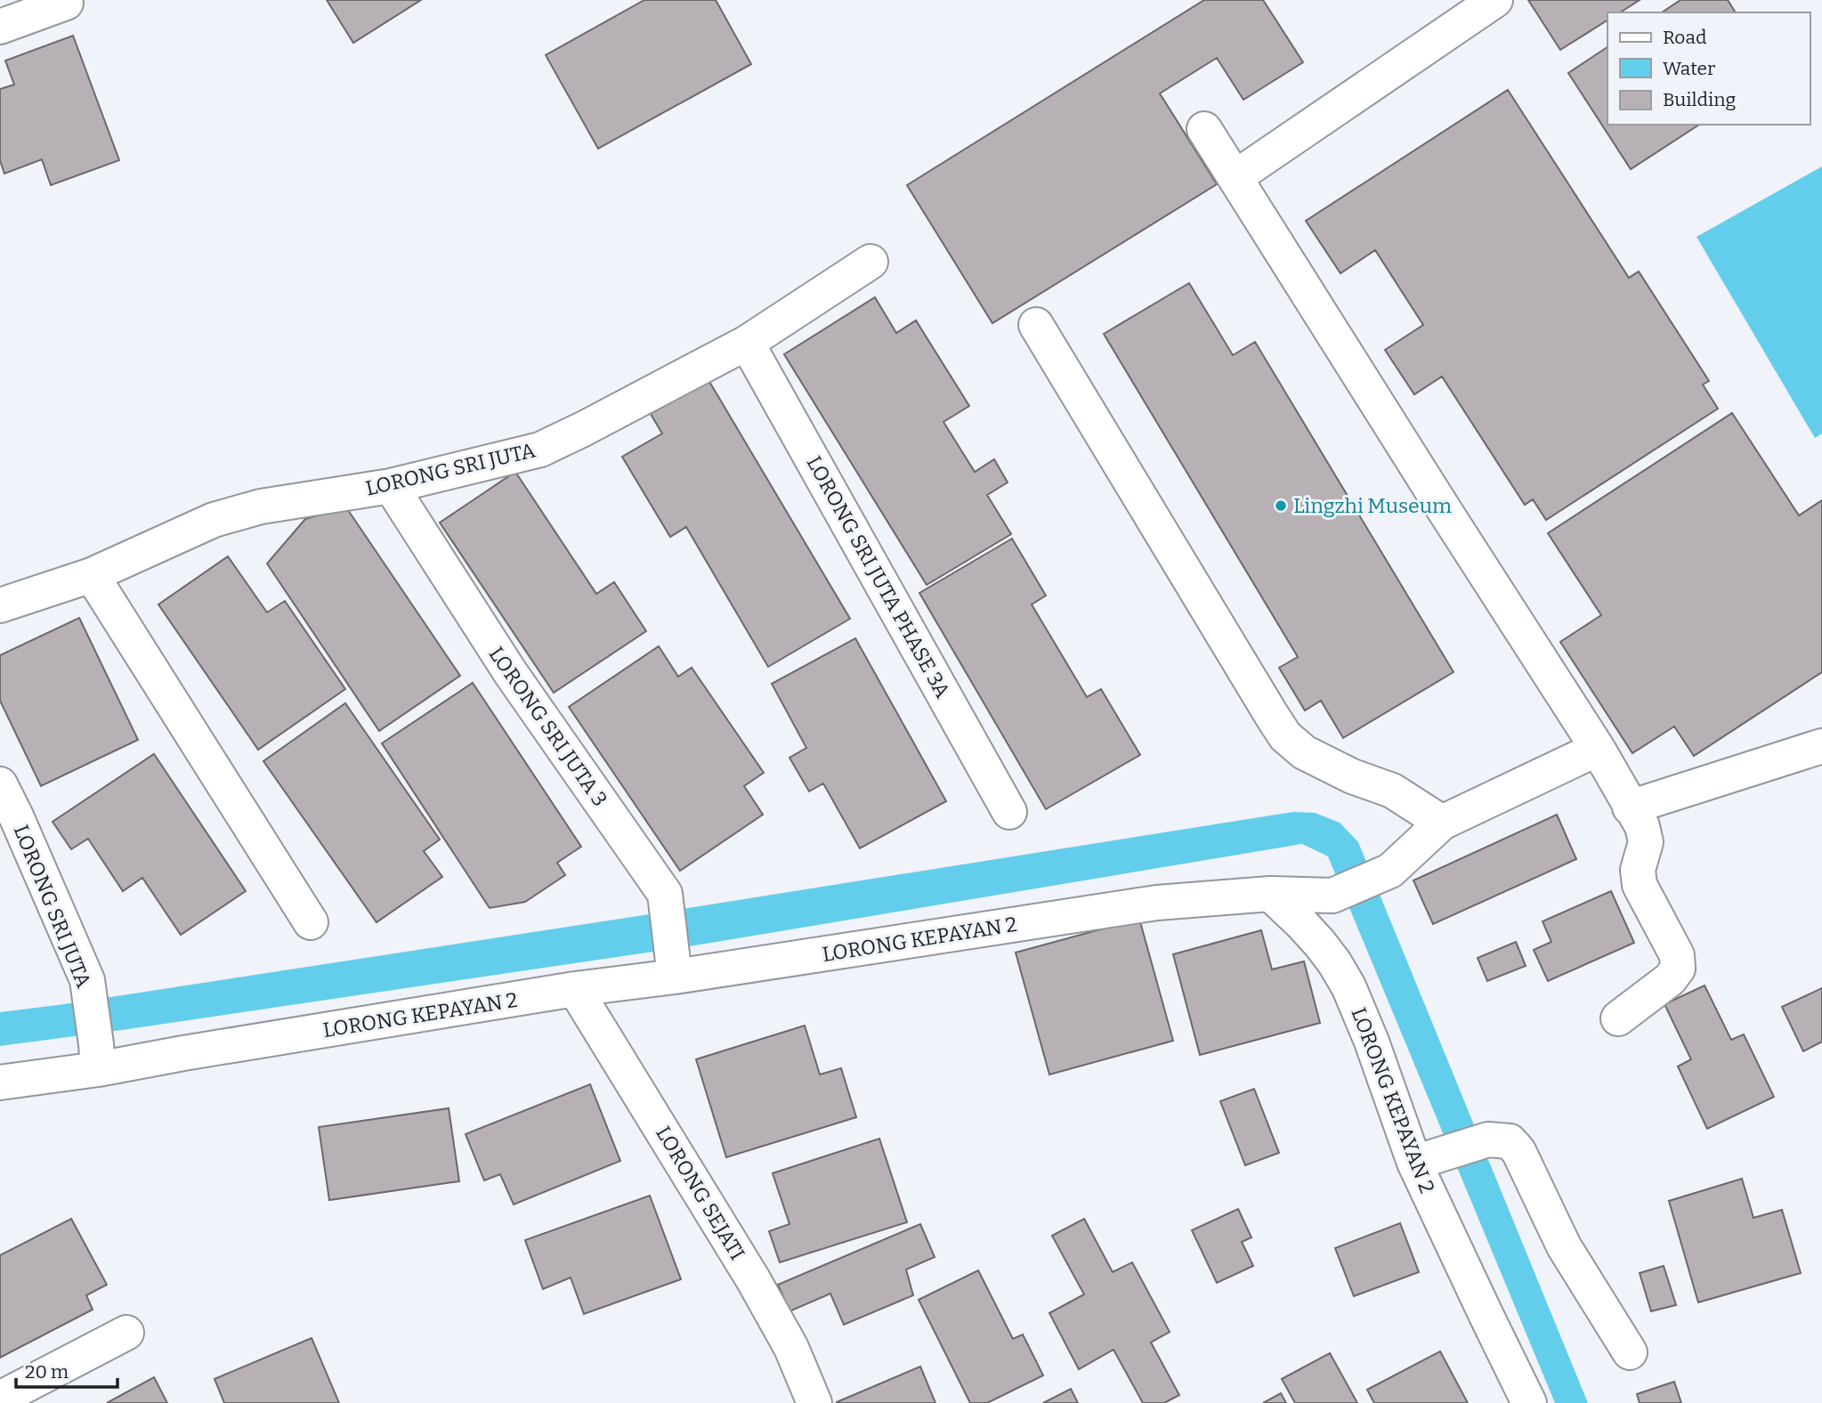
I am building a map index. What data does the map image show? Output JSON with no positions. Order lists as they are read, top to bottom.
{
  "streets": {
    "street": [
      "LORONG SRI JUTA",
      "LORONG SRI JUTA PHASE 3A",
      "LORONG SRI JUTA 3",
      "LORONG KEPAYAN 2",
      "LORONG SEJATI"
    ]
  },
  "crossings": [
    ["LORONG SRI JUTA", "LORONG SRI JUTA PHASE 3A"],
    ["LORONG SRI JUTA", "LORONG SRI JUTA 3"],
    ["LORONG SRI JUTA", "LORONG KEPAYAN 2"],
    ["LORONG SRI JUTA 3", "LORONG KEPAYAN 2"],
    ["LORONG KEPAYAN 2", "LORONG SEJATI"]
  ],
  "places": ["Lingzhi Museum"],
  "legend": ["Road", "Water", "Building"],
  "scale_bar": "20 m"
}
